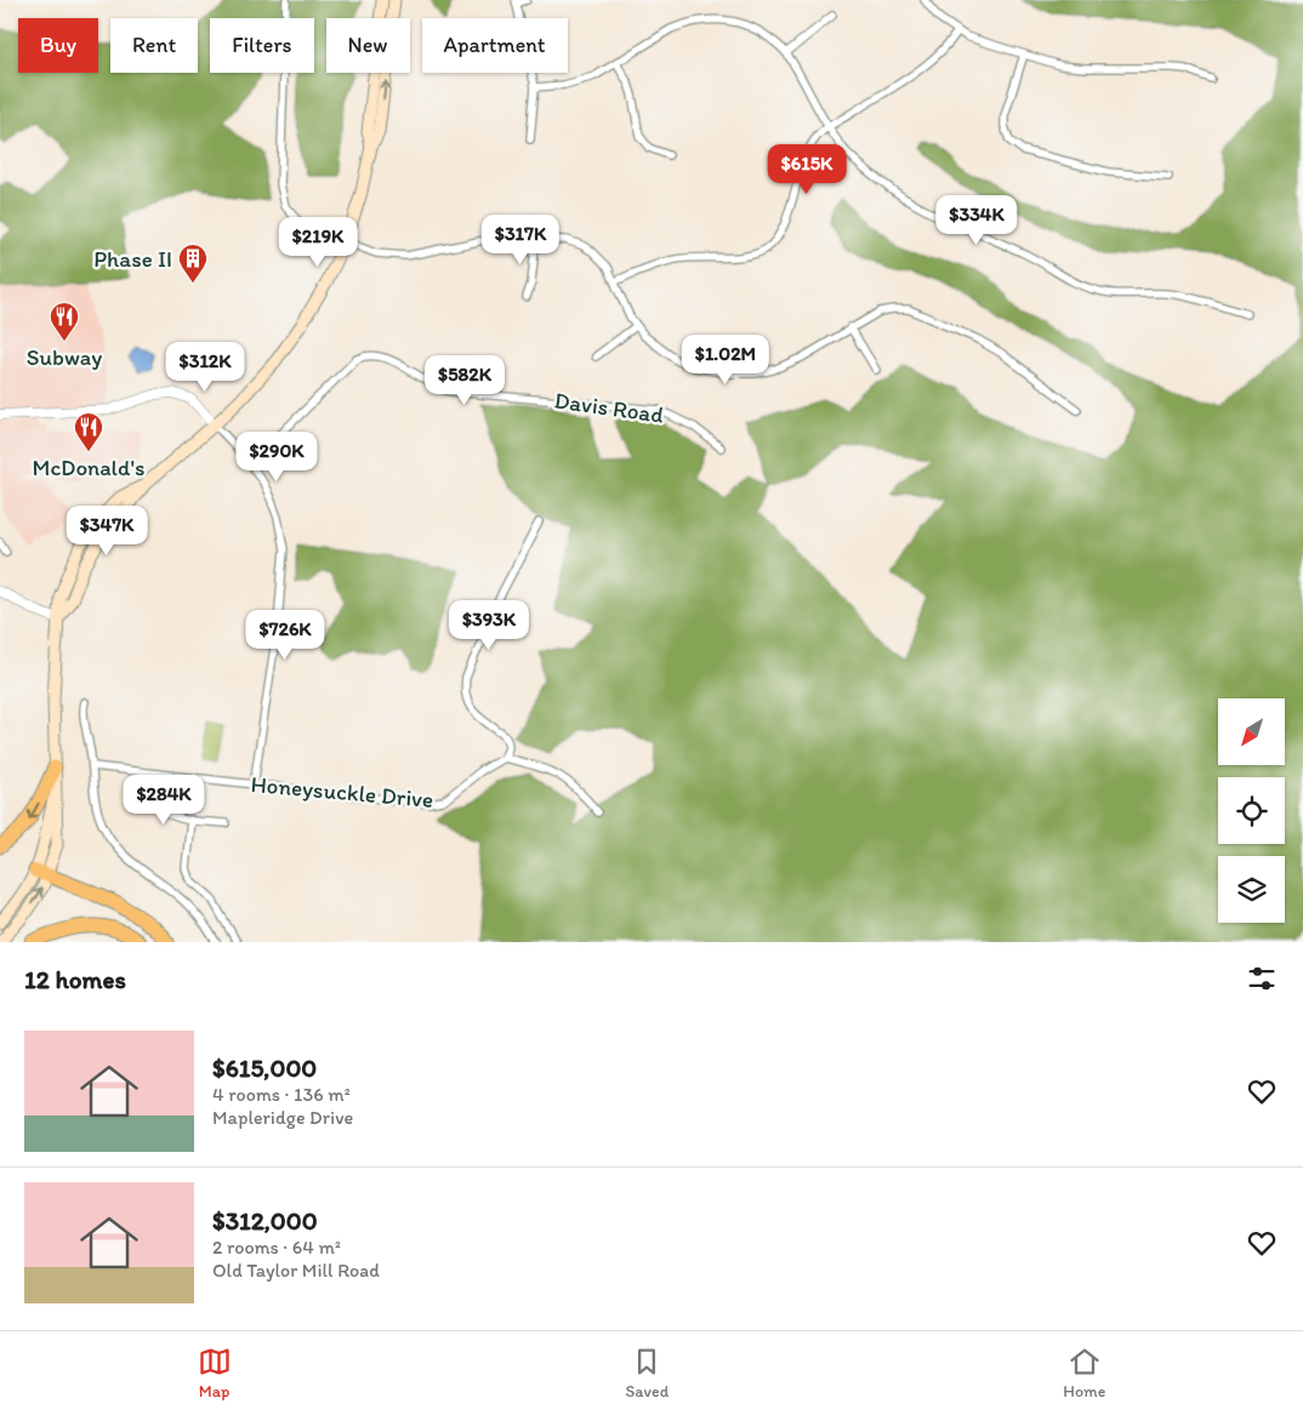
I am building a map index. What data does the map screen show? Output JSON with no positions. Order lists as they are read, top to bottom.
{
  "streets": {
    "street": ["Davis Road", "Honeysuckle Drive"]
  },
  "places": {
    "building": ["Phase II"],
    "restaurant": ["Subway", "McDonald's"]
  },
  "north": "bottom left",
  "page": {
    "chip": [
      "Buy",
      "Rent",
      "Filters",
      "New",
      "Apartment"
    ],
    "price": [
      "$615K",
      "$334K",
      "$317K",
      "$219K",
      "$1.02M",
      "$312K",
      "$582K",
      "$290K",
      "$347K",
      "$393K",
      "$726K",
      "$284K"
    ],
    "heading": "12 homes",
    "list": [
      {
        "name": "$615,000",
        "note": "4 rooms · 136 m² · Mapleridge Drive"
      },
      {
        "name": "$312,000",
        "note": "2 rooms · 64 m² · Old Taylor Mill Road"
      }
    ],
    "tabs": ["Map", "Saved", "Home"]
  }
}
